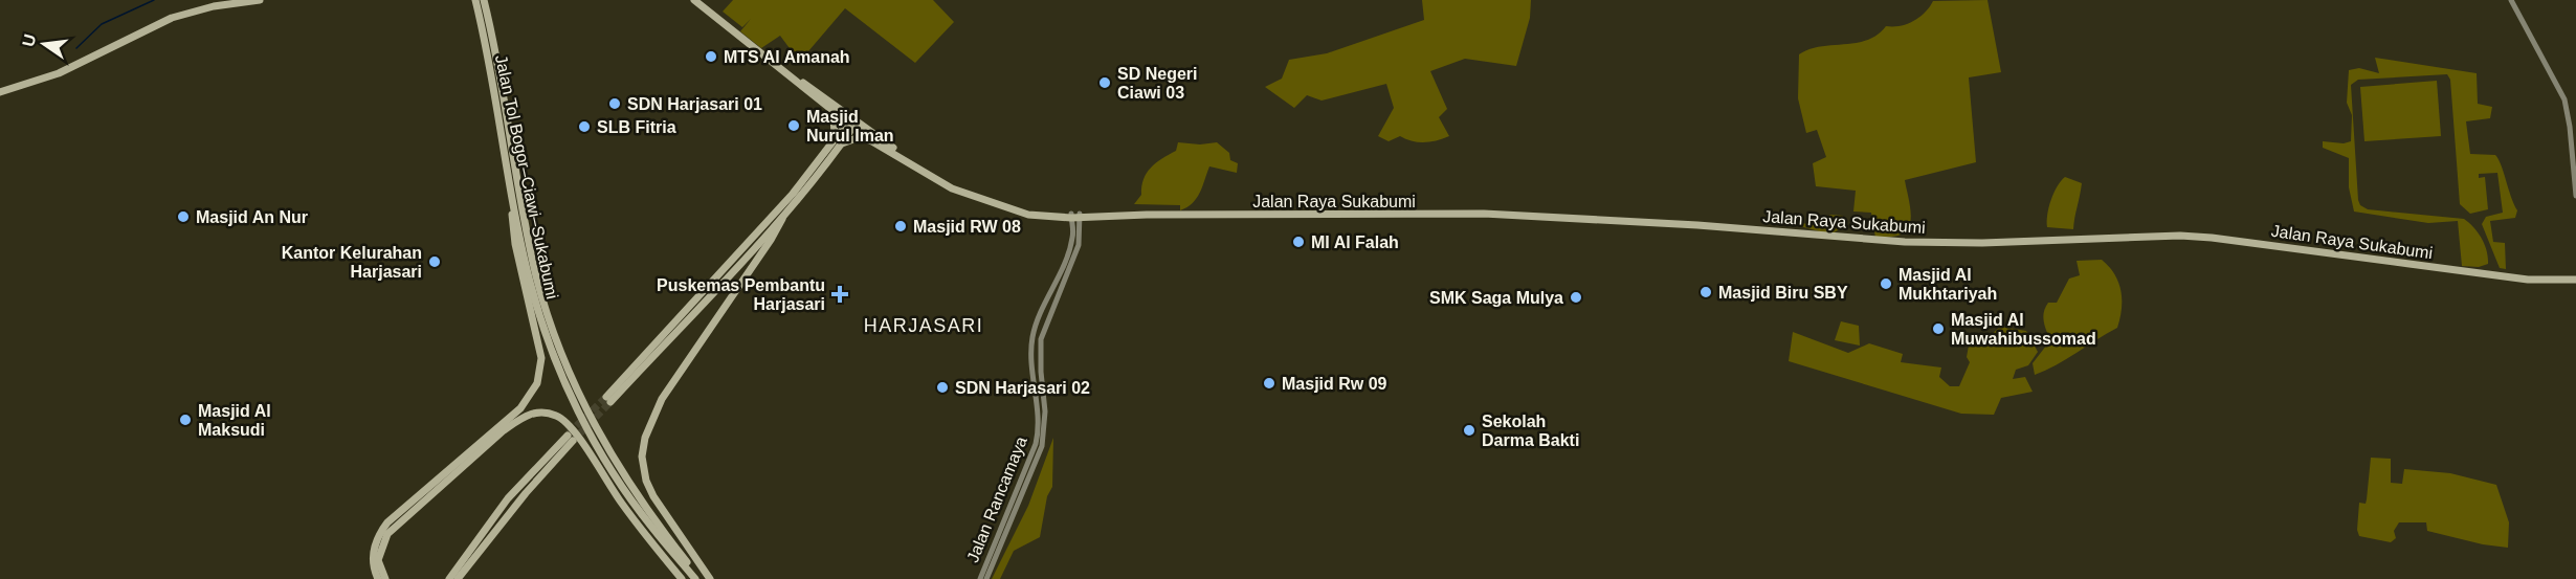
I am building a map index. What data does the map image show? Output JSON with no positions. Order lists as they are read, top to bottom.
{
  "streets": {
    "highway": ["Jalan Tol Bogor–Ciawi–Sukabumi", "Jalan Raya Sukabumi"],
    "street": ["Jalan Rancamaya"]
  },
  "crossings": [
    ["Jalan Raya Sukabumi", "Jalan Rancamaya"]
  ],
  "districts": ["HARJASARI"],
  "places": {
    "other": [
      "MTS Al Amanah",
      "SD Negeri Ciawi 03",
      "SDN Harjasari 01",
      "Masjid Nurul Iman",
      "SLB Fitria",
      "Masjid An Nur",
      "Masjid RW 08",
      "MI Al Falah",
      "Kantor Kelurahan Harjasari",
      "Masjid Al Mukhtariyah",
      "Masjid Biru SBY",
      "SMK Saga Mulya",
      "Masjid Al Muwahibussomad",
      "Masjid Rw 09",
      "SDN Harjasari 02",
      "Masjid Al Maksudi",
      "Sekolah Darma Bakti"
    ],
    "health": ["Puskemas Pembantu Harjasari"]
  },
  "north": "left"
}
